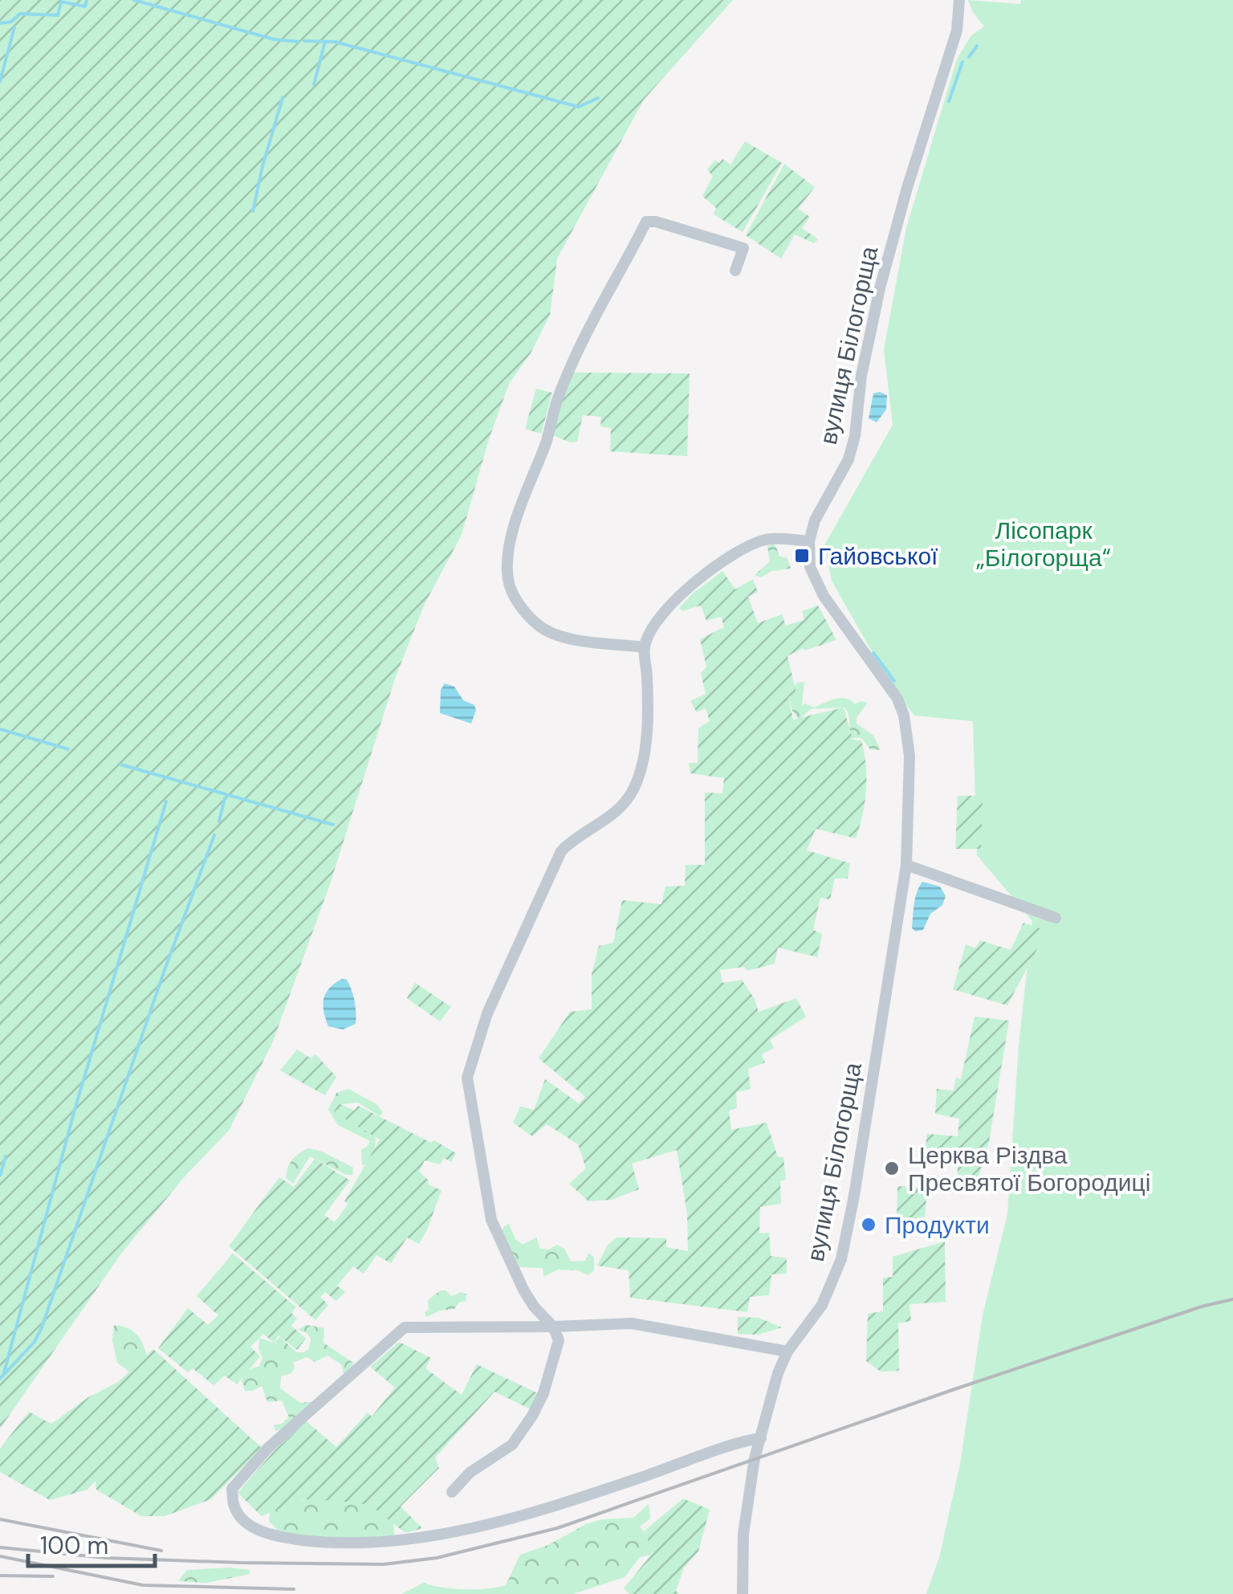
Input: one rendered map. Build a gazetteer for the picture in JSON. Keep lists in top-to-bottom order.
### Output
{
  "streets": {
    "street": ["вулиця Білогорща"]
  },
  "parks": ["Лісопарк „Білогорща“"],
  "places": {
    "transit": ["Гайовської"],
    "other": ["Церква Різдва Пресвятої Богородиці", "Продукти"]
  },
  "scale_bar": "100 m"
}
